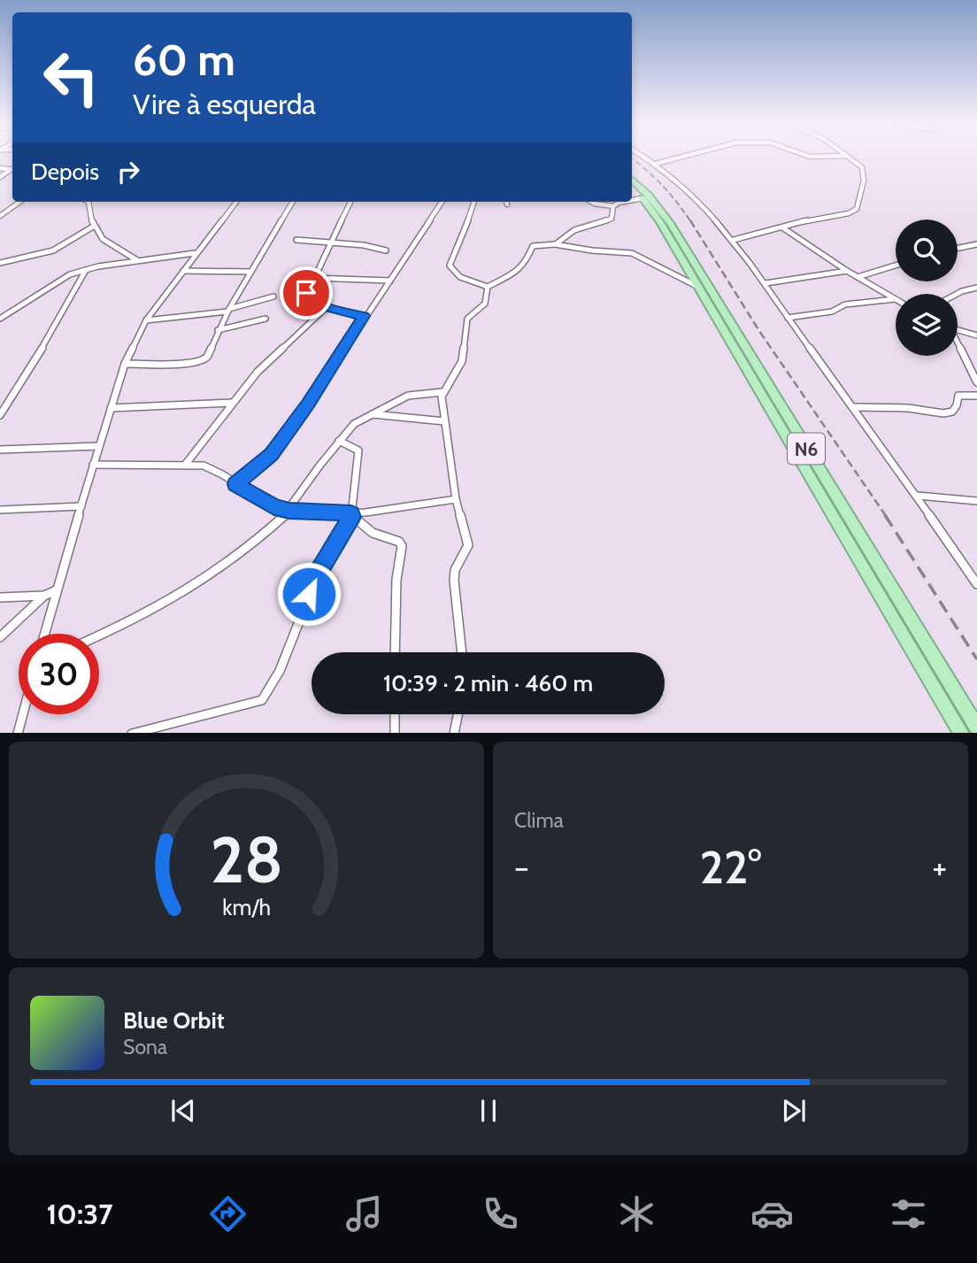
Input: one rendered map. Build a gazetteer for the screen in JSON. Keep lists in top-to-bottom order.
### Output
{
  "streets": {
    "highway": ["N6"]
  },
  "page": {
    "turn": ["60 m", "Vire à esquerda"],
    "then": "Depois",
    "limit": "30",
    "trip": "10:39 · 2 min · 460 m",
    "tile": "Clima",
    "heat": ["−", "22°", "+"],
    "song": ["Blue Orbit", "Sona"],
    "tabs": "10:37",
    "gauge": ["28", "km/h"]
  }
}
